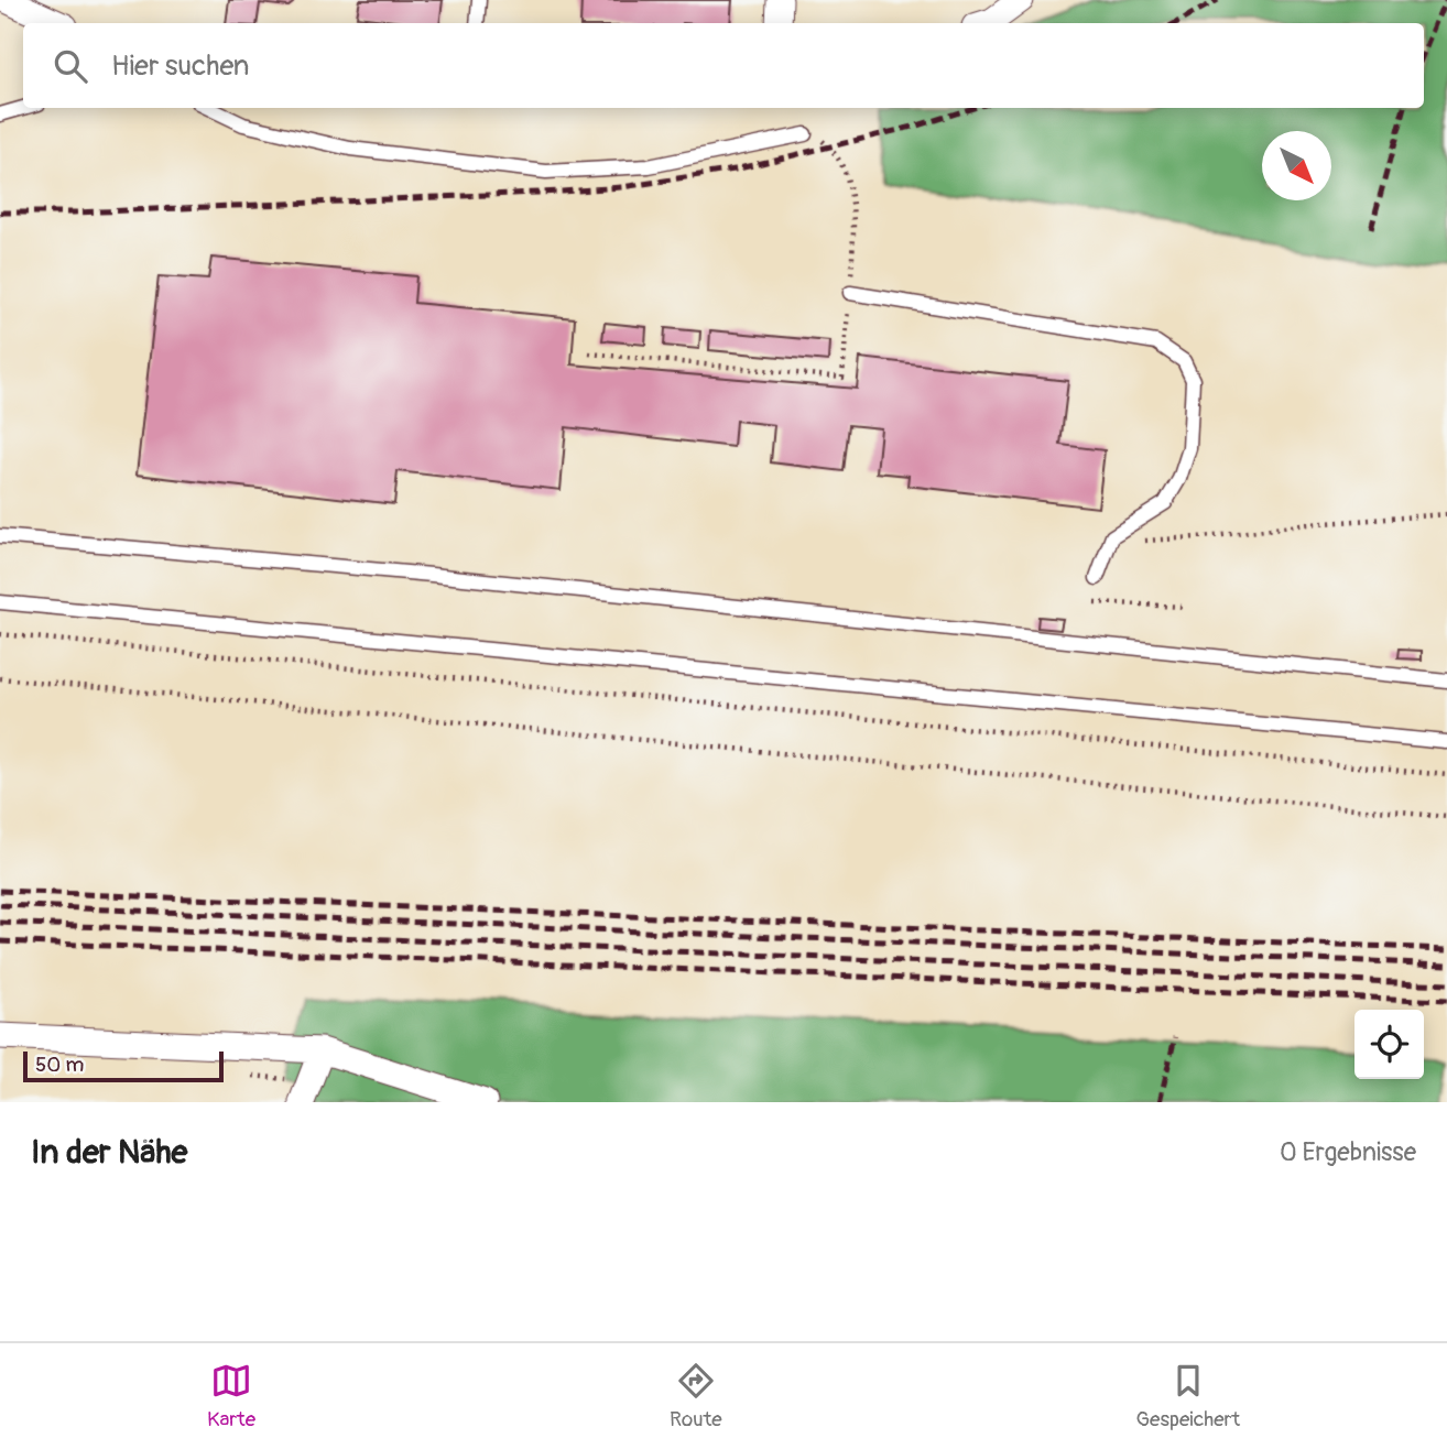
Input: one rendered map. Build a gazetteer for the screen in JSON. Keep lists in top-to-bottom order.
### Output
{
  "scale_bar": "50 m",
  "north": "bottom right",
  "page": {
    "search": "Hier suchen",
    "scale": "50 m",
    "heading": ["In der Nähe", "0 Ergebnisse"],
    "nav": ["Karte", "Route", "Gespeichert"]
  }
}
